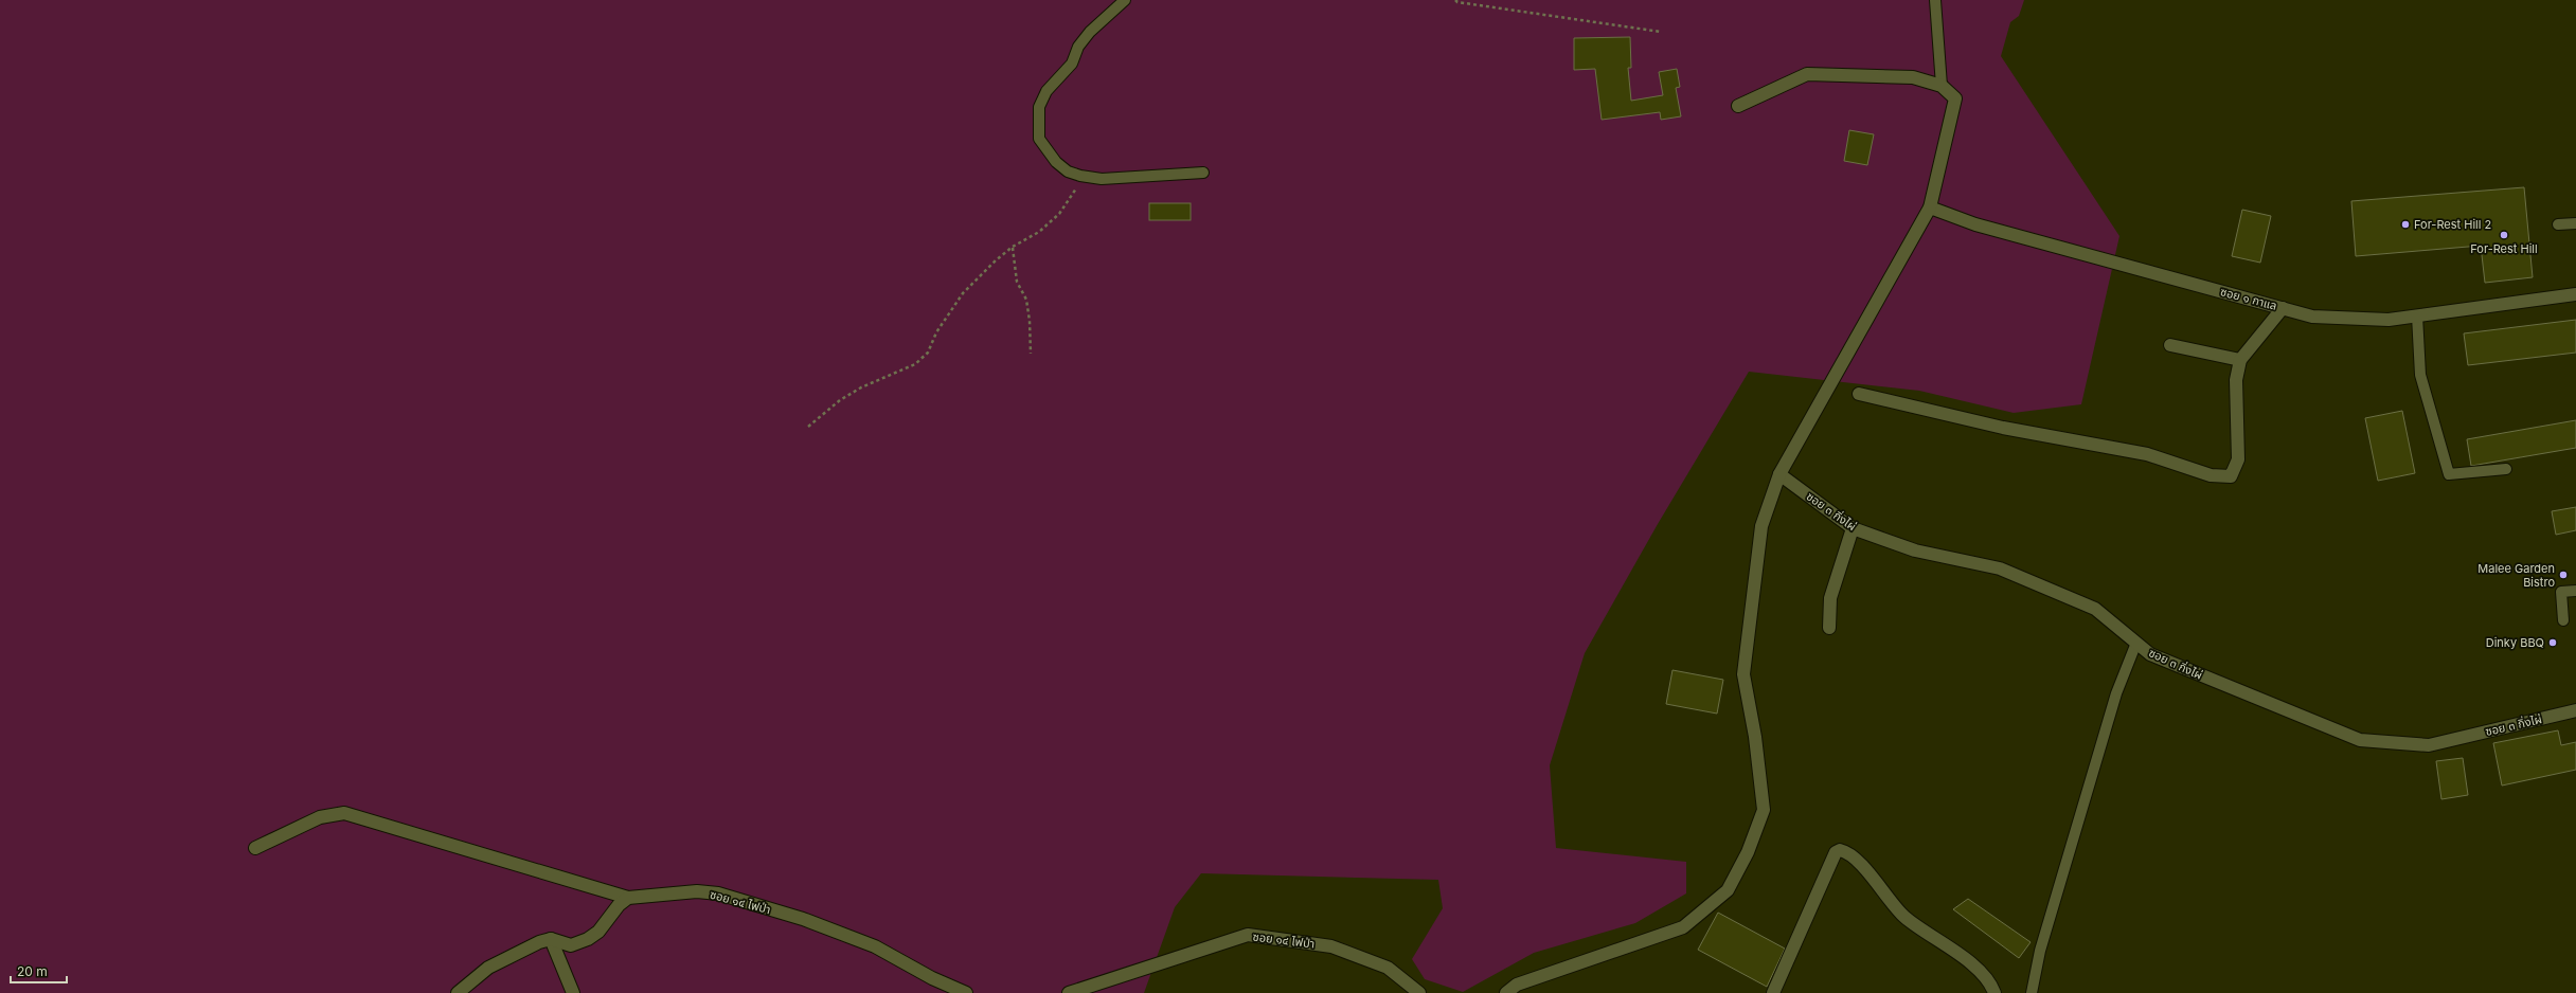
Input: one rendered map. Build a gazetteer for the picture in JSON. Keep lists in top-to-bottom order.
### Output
{
  "streets": {
    "street": ["ซอย ๑ กาแล", "ซอย ๓ กิ่งไผ่", "ซอย ๑๔ ไฟป่า"]
  },
  "places": [
    "For-Rest Hill 2",
    "For-Rest Hill",
    "Malee Garden Bistro",
    "Dinky BBQ"
  ],
  "scale_bar": "20 m"
}
